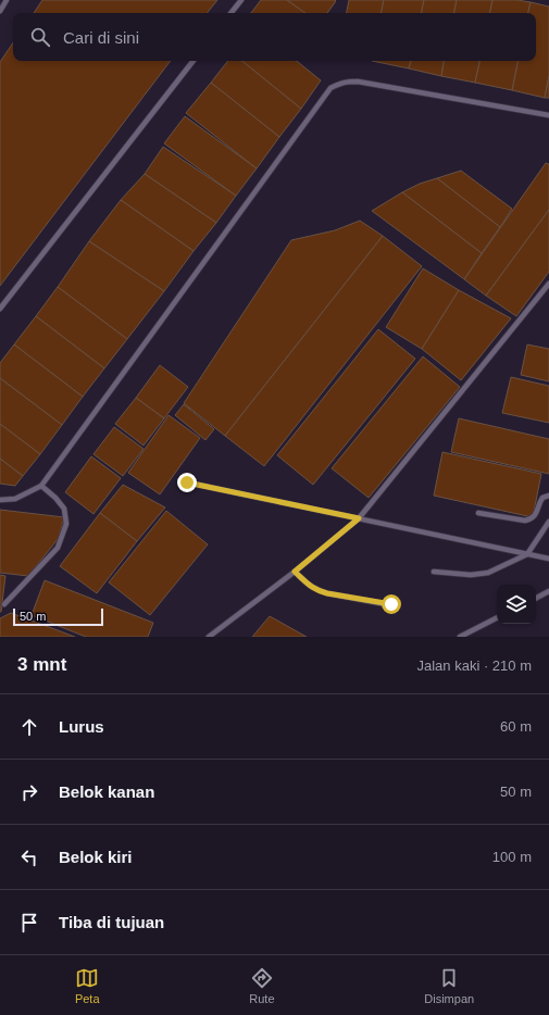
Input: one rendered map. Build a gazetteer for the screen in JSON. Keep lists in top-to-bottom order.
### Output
{
  "scale_bar": "50 m",
  "page": {
    "search": "Cari di sini",
    "scale": "50 m",
    "heading": ["3 mnt", "Jalan kaki · 210 m"],
    "list": [
      ["Lurus", "60 m"],
      ["Belok kanan", "50 m"],
      ["Belok kiri", "100 m"],
      "Tiba di tujuan"
    ],
    "nav": ["Peta", "Rute", "Disimpan"]
  }
}
